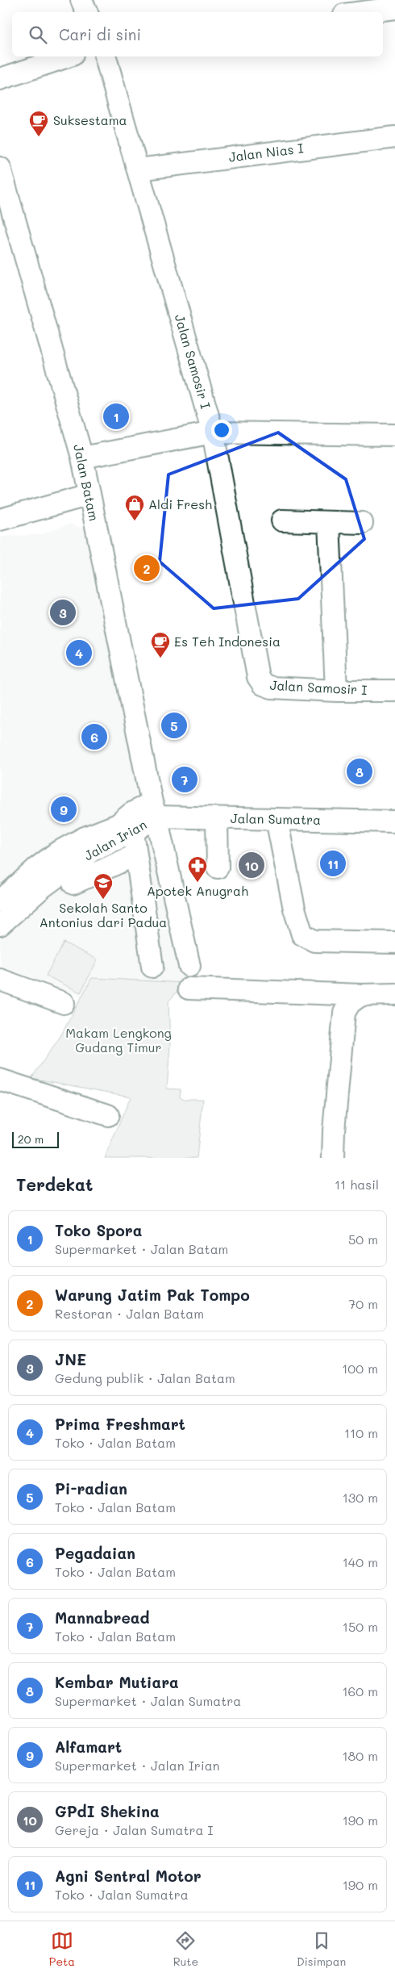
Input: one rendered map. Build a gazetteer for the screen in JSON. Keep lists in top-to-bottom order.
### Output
{
  "streets": {
    "street": [
      "Jalan Nias I",
      "Jalan Samosir I",
      "Jalan Batam",
      "Jalan Sumatra",
      "Jalan Irian"
    ]
  },
  "crossings": [
    ["Jalan Nias I", "Jalan Samosir I"],
    ["Jalan Batam", "Jalan Sumatra"],
    ["Jalan Batam", "Jalan Irian"],
    ["Jalan Sumatra", "Jalan Irian"]
  ],
  "parks": ["Makam Lengkong Gudang Timur"],
  "places": {
    "cafe": ["Suksestama", "Es Teh Indonesia"],
    "shop": ["Aldi Fresh"],
    "pharmacy": ["Apotek Anugrah"],
    "school or university": ["Sekolah Santo Antonius dari Padua"]
  },
  "scale_bar": "20 m",
  "page": {
    "search": "Cari di sini",
    "pins": [
      "1",
      "2",
      "3",
      "4",
      "5",
      "6",
      "8",
      "7",
      "9",
      "11",
      "10"
    ],
    "scale": "20 m",
    "heading": ["Terdekat", "11 hasil"],
    "list": [
      {
        "mark": "1",
        "name": "Toko Spora",
        "note": "Supermarket · Jalan Batam",
        "value": "50 m"
      },
      {
        "mark": "2",
        "name": "Warung Jatim Pak Tompo",
        "note": "Restoran · Jalan Batam",
        "value": "70 m"
      },
      {
        "mark": "3",
        "name": "JNE",
        "note": "Gedung publik · Jalan Batam",
        "value": "100 m"
      },
      {
        "mark": "4",
        "name": "Prima Freshmart",
        "note": "Toko · Jalan Batam",
        "value": "110 m"
      },
      {
        "mark": "5",
        "name": "Pi-radian",
        "note": "Toko · Jalan Batam",
        "value": "130 m"
      },
      {
        "mark": "6",
        "name": "Pegadaian",
        "note": "Toko · Jalan Batam",
        "value": "140 m"
      },
      {
        "mark": "7",
        "name": "Mannabread",
        "note": "Toko · Jalan Batam",
        "value": "150 m"
      },
      {
        "mark": "8",
        "name": "Kembar Mutiara",
        "note": "Supermarket · Jalan Sumatra",
        "value": "160 m"
      },
      {
        "mark": "9",
        "name": "Alfamart",
        "note": "Supermarket · Jalan Irian",
        "value": "180 m"
      },
      {
        "mark": "10",
        "name": "GPdI Shekina",
        "note": "Gereja · Jalan Sumatra I",
        "value": "190 m"
      },
      {
        "mark": "11",
        "name": "Agni Sentral Motor",
        "note": "Toko · Jalan Sumatra",
        "value": "190 m"
      }
    ],
    "nav": ["Peta", "Rute", "Disimpan"]
  }
}
